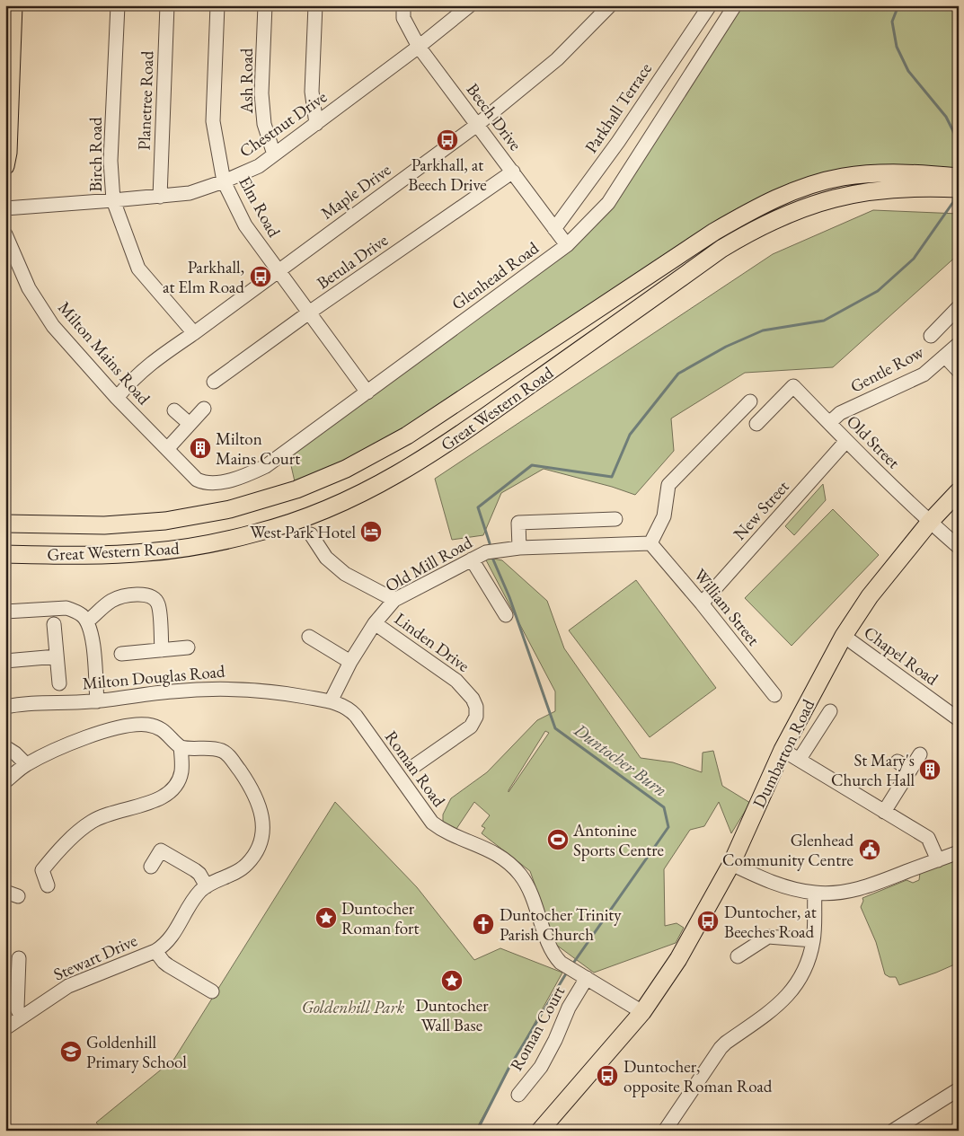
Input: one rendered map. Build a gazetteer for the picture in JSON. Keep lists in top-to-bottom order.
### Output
{
  "streets": {
    "main road": ["Great Western Road", "Dumbarton Road"],
    "street": [
      "Ash Road",
      "Planetree Road",
      "Parkhall Terrace",
      "Beech Drive",
      "Chestnut Drive",
      "Birch Road",
      "Maple Drive",
      "Elm Road",
      "Betula Drive",
      "Glenhead Road",
      "Milton Mains Road",
      "Gentle Row",
      "Old Street",
      "New Street",
      "Old Mill Road",
      "William Street",
      "Linden Drive",
      "Chapel Road",
      "Milton Douglas Road",
      "Roman Road",
      "Stewart Drive",
      "Roman Court"
    ]
  },
  "crossings": [
    ["Ash Road", "Chestnut Drive"],
    ["Planetree Road", "Chestnut Drive"],
    ["Parkhall Terrace", "Beech Drive"],
    ["Beech Drive", "Chestnut Drive"],
    ["Beech Drive", "Maple Drive"],
    ["Beech Drive", "Betula Drive"],
    ["Beech Drive", "Glenhead Road"],
    ["Chestnut Drive", "Birch Road"],
    ["Chestnut Drive", "Elm Road"],
    ["Birch Road", "Maple Drive"],
    ["Maple Drive", "Elm Road"],
    ["Maple Drive", "Milton Mains Road"],
    ["Elm Road", "Betula Drive"],
    ["Elm Road", "Glenhead Road"],
    ["Glenhead Road", "Milton Mains Road"],
    ["Gentle Row", "Old Street"],
    ["Old Street", "New Street"],
    ["Old Street", "Dumbarton Road"],
    ["New Street", "William Street"],
    ["Old Mill Road", "William Street"],
    ["Old Mill Road", "Linden Drive"],
    ["Old Mill Road", "Milton Douglas Road"],
    ["Old Mill Road", "Roman Road"],
    ["Chapel Road", "Dumbarton Road"],
    ["Milton Douglas Road", "Roman Road"],
    ["Dumbarton Road", "Roman Road"],
    ["Roman Road", "Roman Court"]
  ],
  "water": ["Duntocher Burn"],
  "parks": ["Goldenhill Park"],
  "places": {
    "bus stop": [
      "Parkhall, at Beech Drive",
      "Parkhall, at Elm Road",
      "Duntocher, at Beeches Road",
      "Duntocher, opposite Roman Road"
    ],
    "building": ["Milton Mains Court", "St Mary's Church Hall"],
    "hotel": ["West Park Hotel"],
    "sports": ["Antonine Sports Centre"],
    "public building": ["Glenhead Community Centre"],
    "place": ["Duntocher Roman fort", "Duntocher Wall Base"],
    "church": ["Duntocher Trinity Parish Church"],
    "school or university": ["Goldenhill Primary School"]
  }
}
